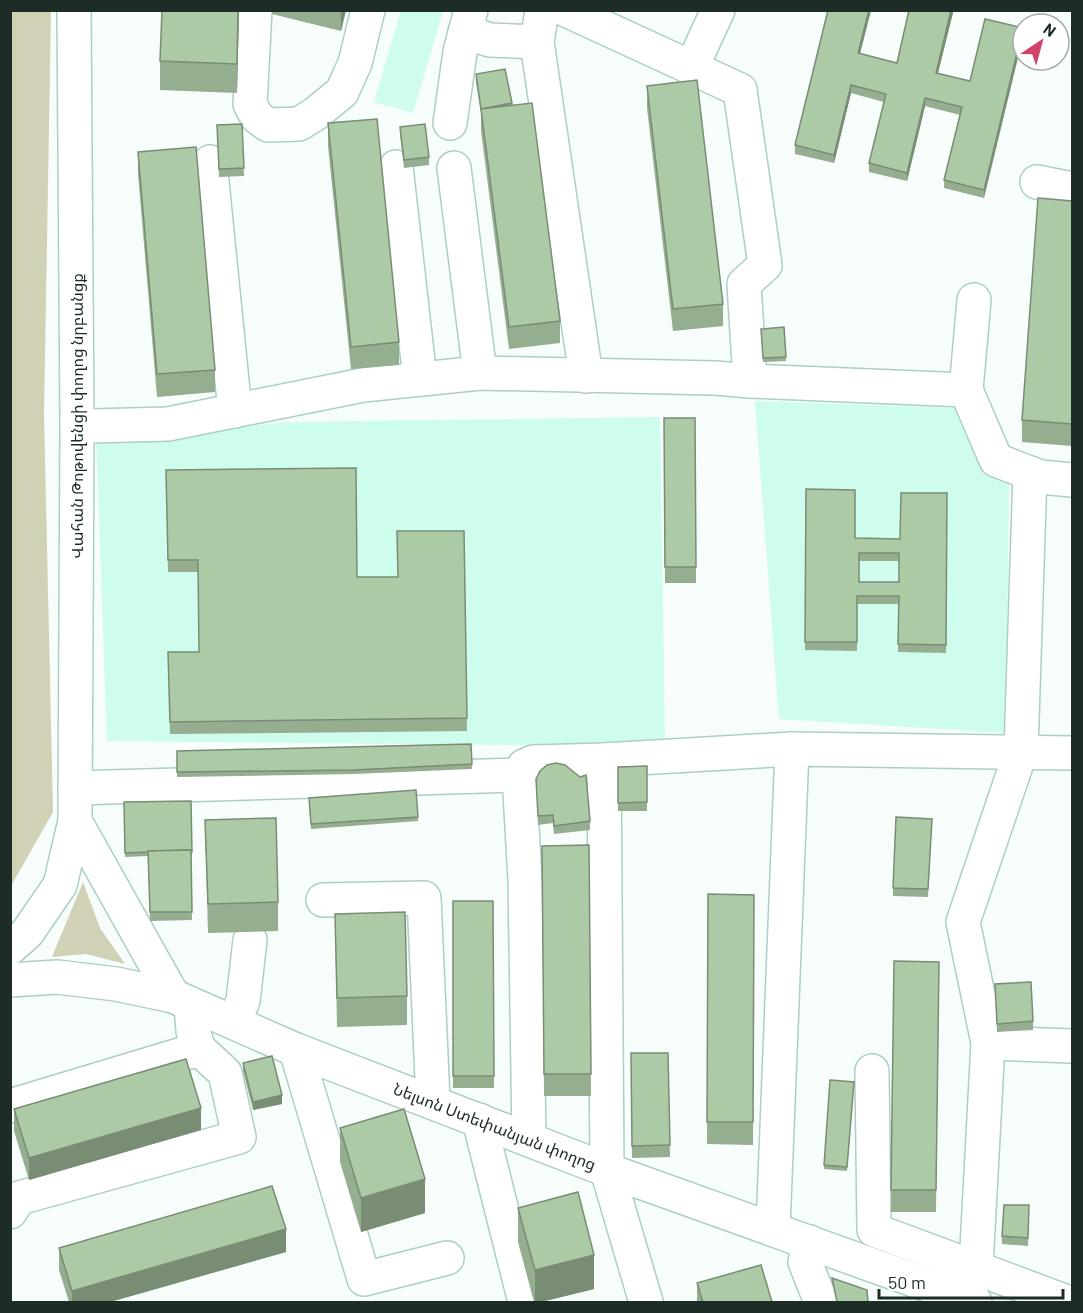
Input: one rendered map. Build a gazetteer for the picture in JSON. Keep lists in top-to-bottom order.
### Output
{
  "streets": {
    "street": ["Վահան Թոթովենցի փողոց նրբանցք", "Նելսոն Ստեփանյան փողոց"]
  },
  "crossings": [
    ["Վահան Թոթովենցի փողոց նրբանցք", "Նելսոն Ստեփանյան փողոց"]
  ],
  "scale_bar": "50 m",
  "north": "top right"
}
